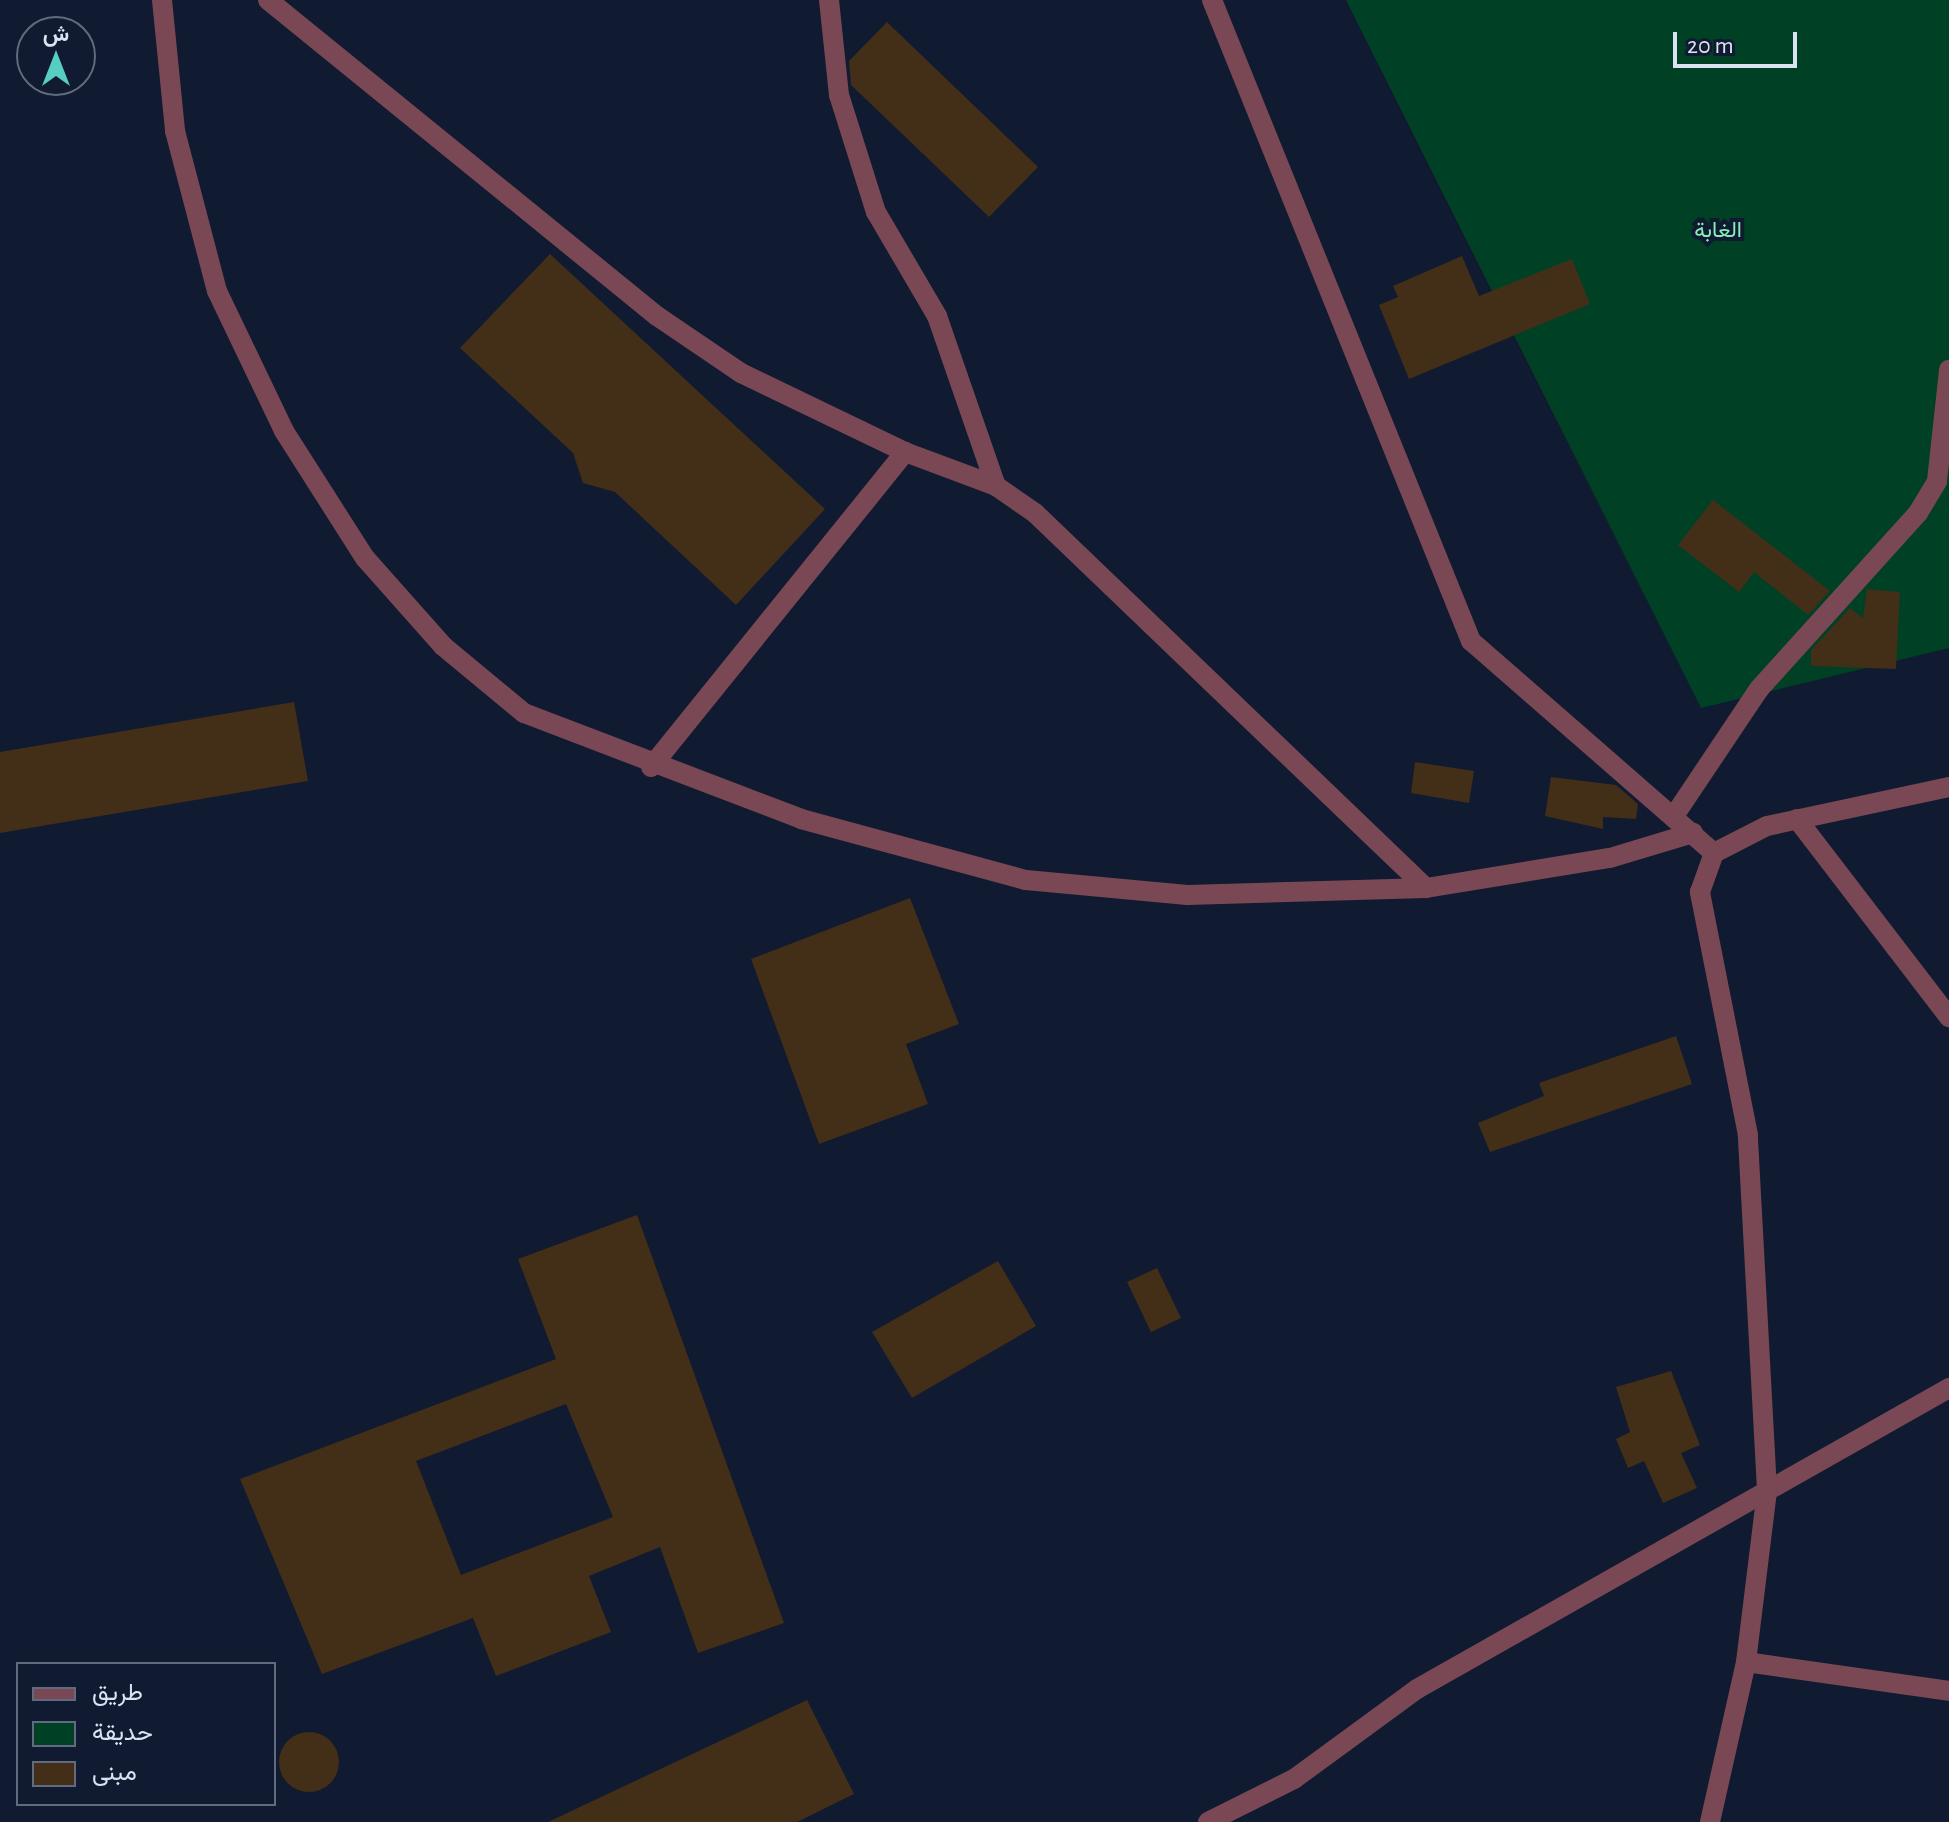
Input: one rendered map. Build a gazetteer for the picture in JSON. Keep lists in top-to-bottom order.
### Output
{
  "parks": ["الغابة"],
  "legend": ["طريق", "حديقة", "مبنى"],
  "scale_bar": "20 m",
  "north": "top"
}
